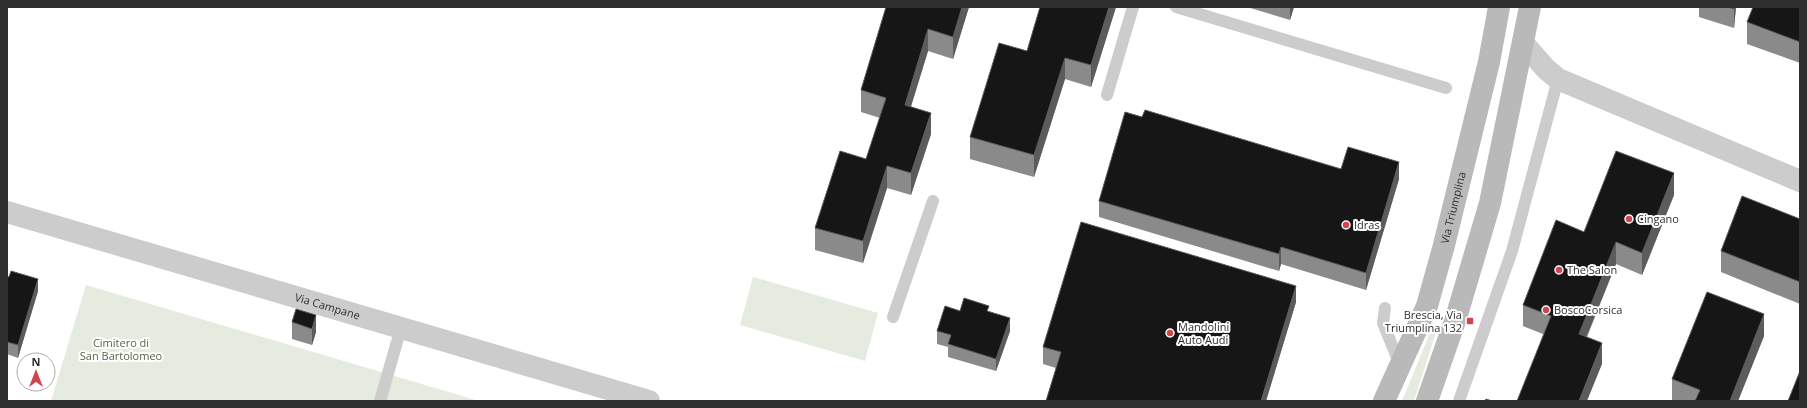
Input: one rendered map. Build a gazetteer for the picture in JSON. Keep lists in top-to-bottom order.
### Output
{
  "streets": {
    "main road": ["Via Triumplina"],
    "street": ["Via Campane"]
  },
  "parks": ["Cimitero di San Bartolomeo"],
  "places": {
    "other": [
      "Cingano",
      "Idras",
      "The Salon",
      "BoscoCorsica",
      "Mandolini Auto Audi"
    ],
    "transit": ["Brescia, Via Triumplina 132"]
  },
  "north": "top"
}
